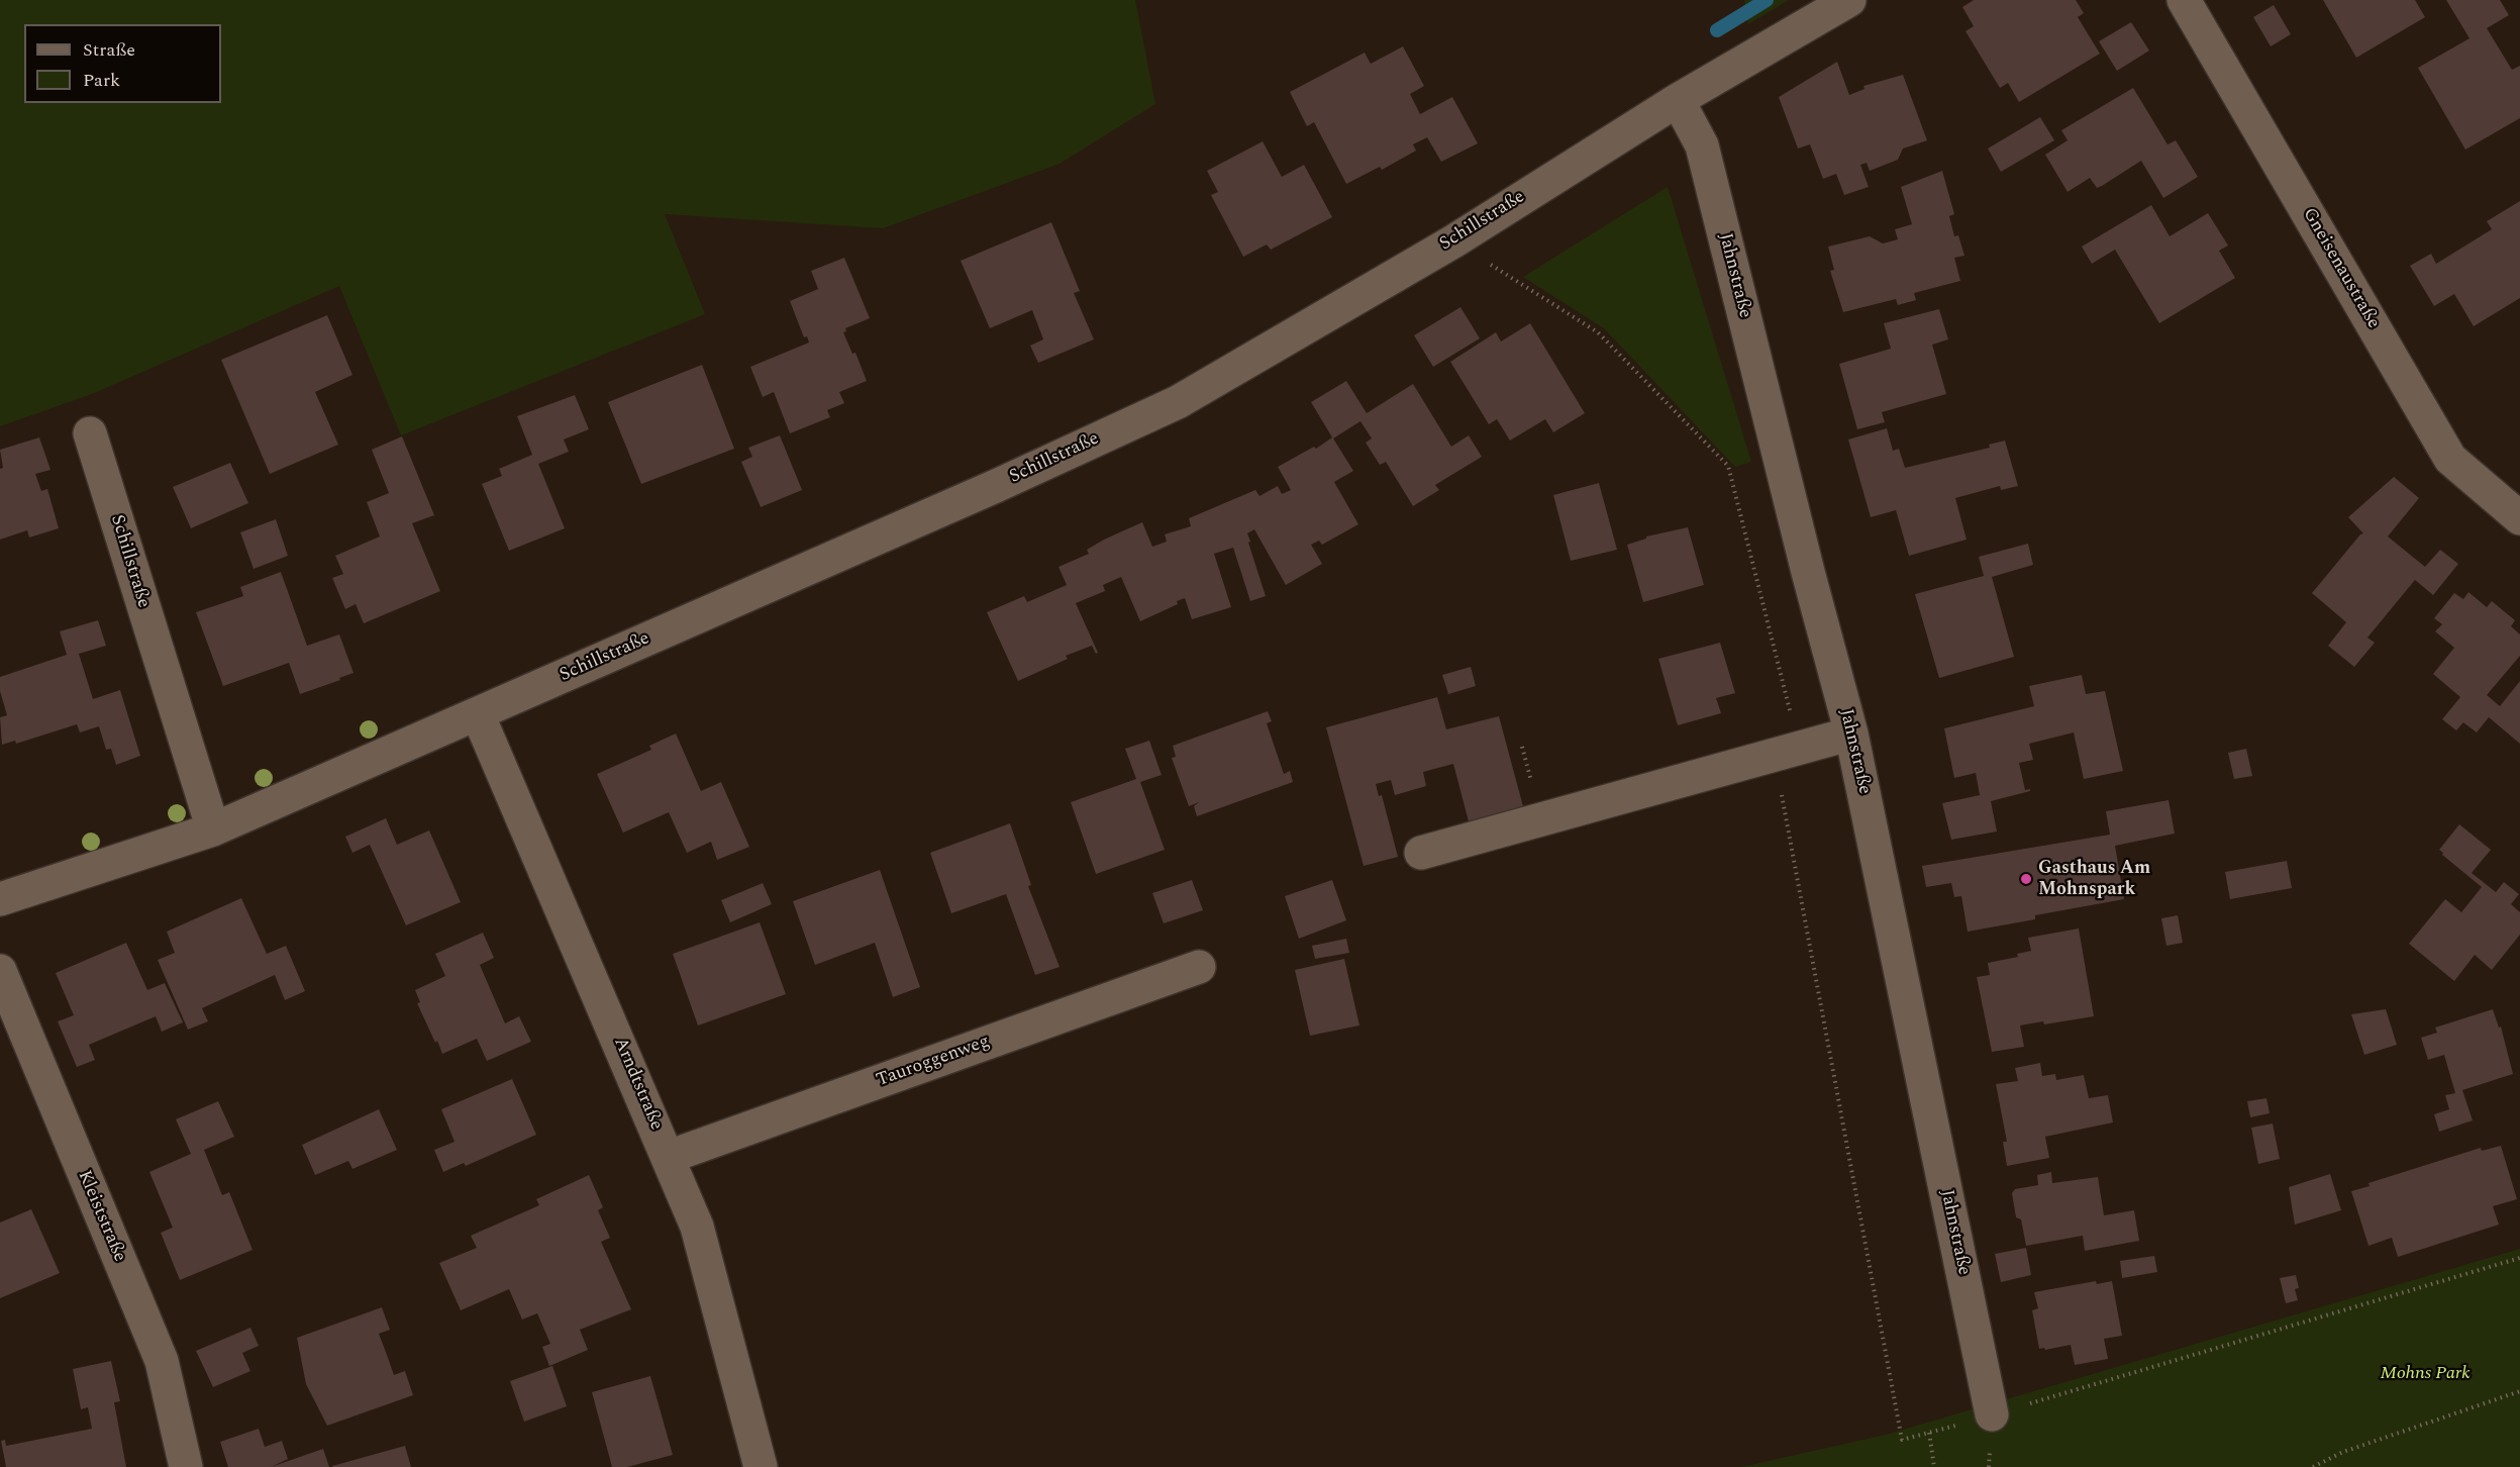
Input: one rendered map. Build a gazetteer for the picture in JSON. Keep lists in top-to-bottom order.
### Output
{
  "streets": {
    "street": [
      "Schillstraße",
      "Gneisenaustraße",
      "Jahnstraße",
      "Tauroggenweg",
      "Arndtstraße",
      "Kleiststraße"
    ]
  },
  "crossings": [
    ["Schillstraße", "Jahnstraße"],
    ["Schillstraße", "Arndtstraße"],
    ["Tauroggenweg", "Arndtstraße"]
  ],
  "parks": ["Mohns Park"],
  "places": ["Gasthaus Am Mohnspark"],
  "legend": ["Straße", "Park"]
}
